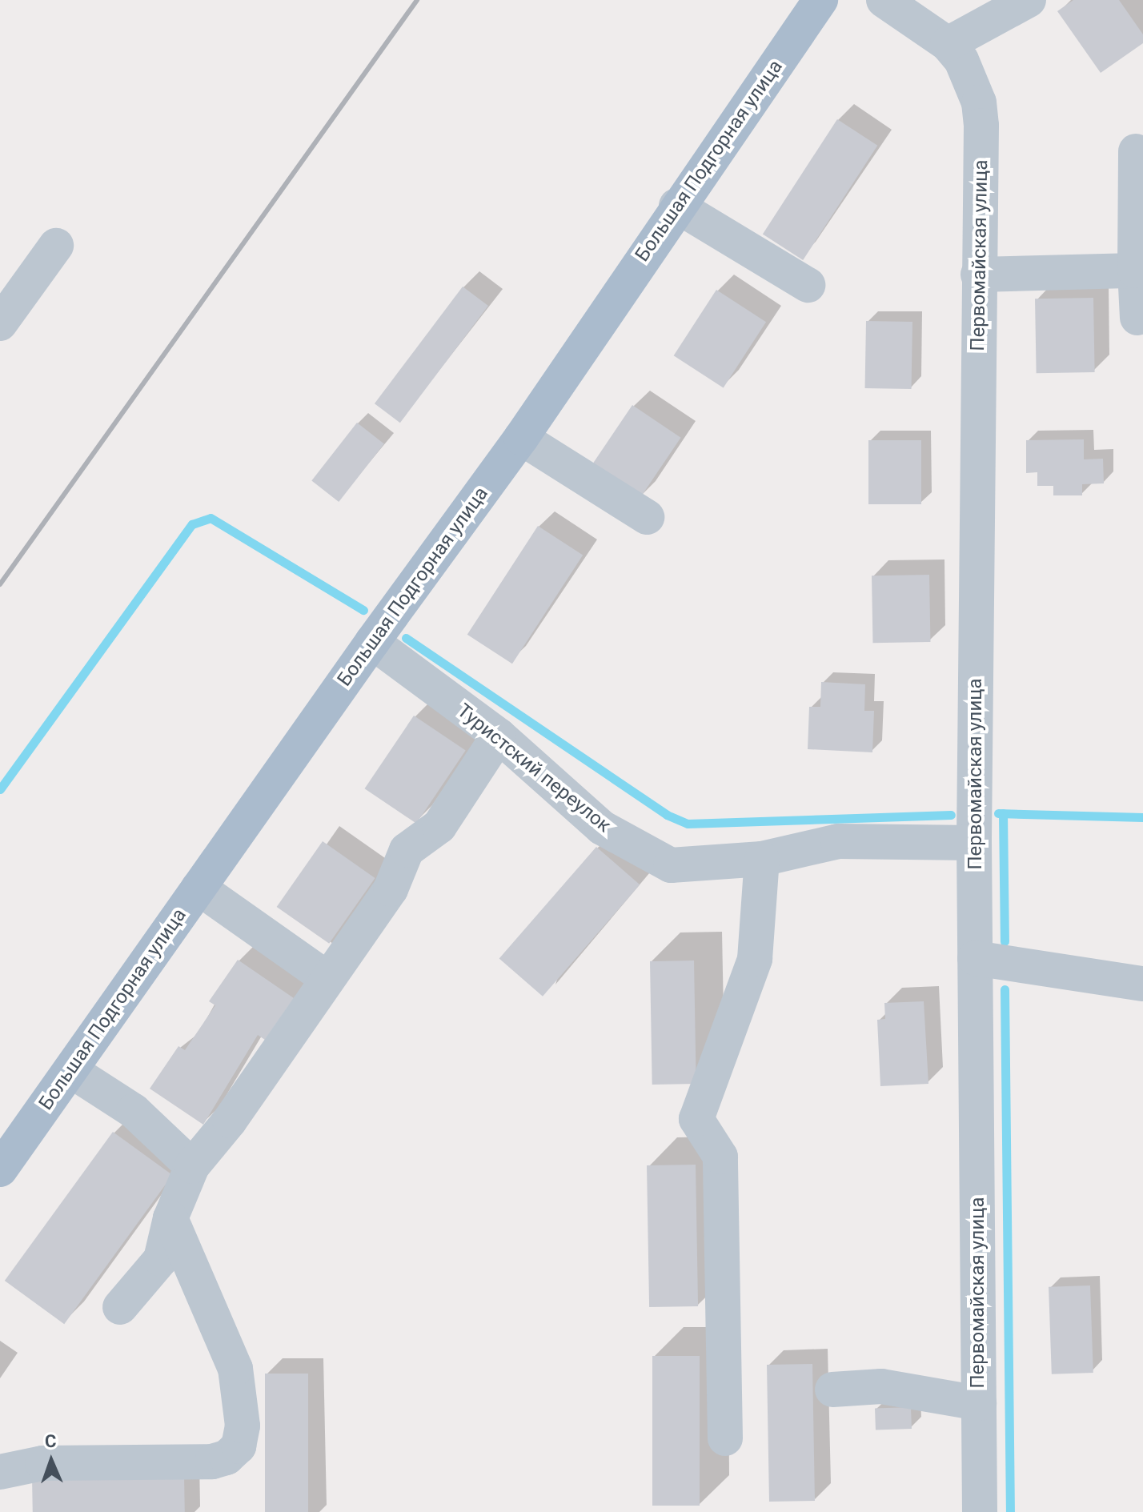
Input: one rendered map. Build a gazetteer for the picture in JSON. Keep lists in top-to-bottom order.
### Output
{
  "streets": {
    "main road": ["Большая Подгорная улица"],
    "street": ["Первомайская улица", "Туристский переулок"]
  },
  "crossings": [
    ["Большая Подгорная улица", "Туристский переулок"],
    ["Первомайская улица", "Туристский переулок"]
  ],
  "north": "top"
}
